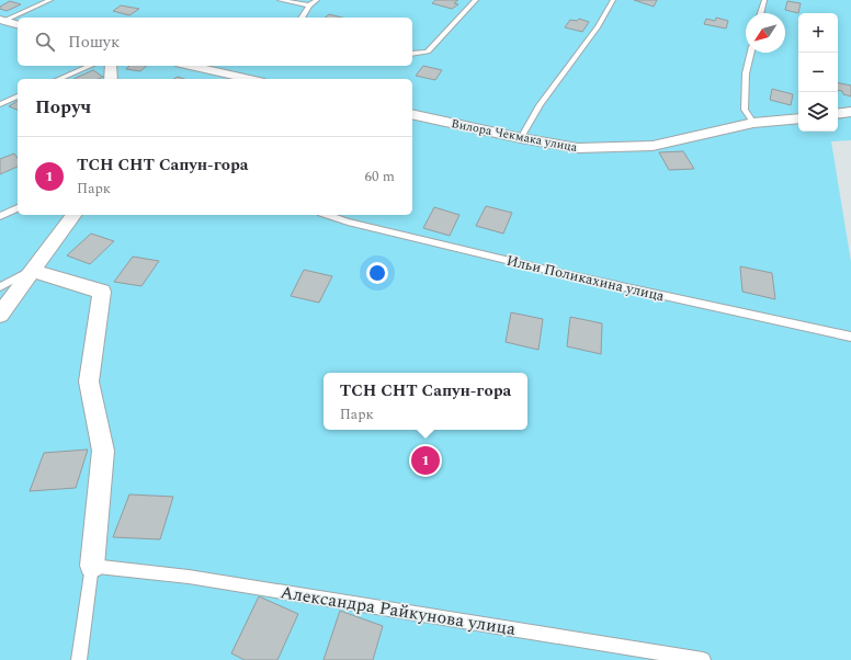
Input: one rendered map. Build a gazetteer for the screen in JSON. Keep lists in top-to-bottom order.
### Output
{
  "streets": {
    "street": ["Вилора Чекмака улица"],
    "lane": ["Ильи Поликахина улица", "Александра Райкунова улица"]
  },
  "north": "bottom left",
  "page": {
    "map_buttons": ["+", "−"],
    "search": "Пошук",
    "heading": "Поруч",
    "list": [
      {
        "mark": "1",
        "name": "ТСН СНТ Сапун-гора",
        "note": "Парк",
        "value": "60 m"
      }
    ],
    "popup": ["ТСН СНТ Сапун-гора", "Парк"],
    "pins": "1"
  }
}
